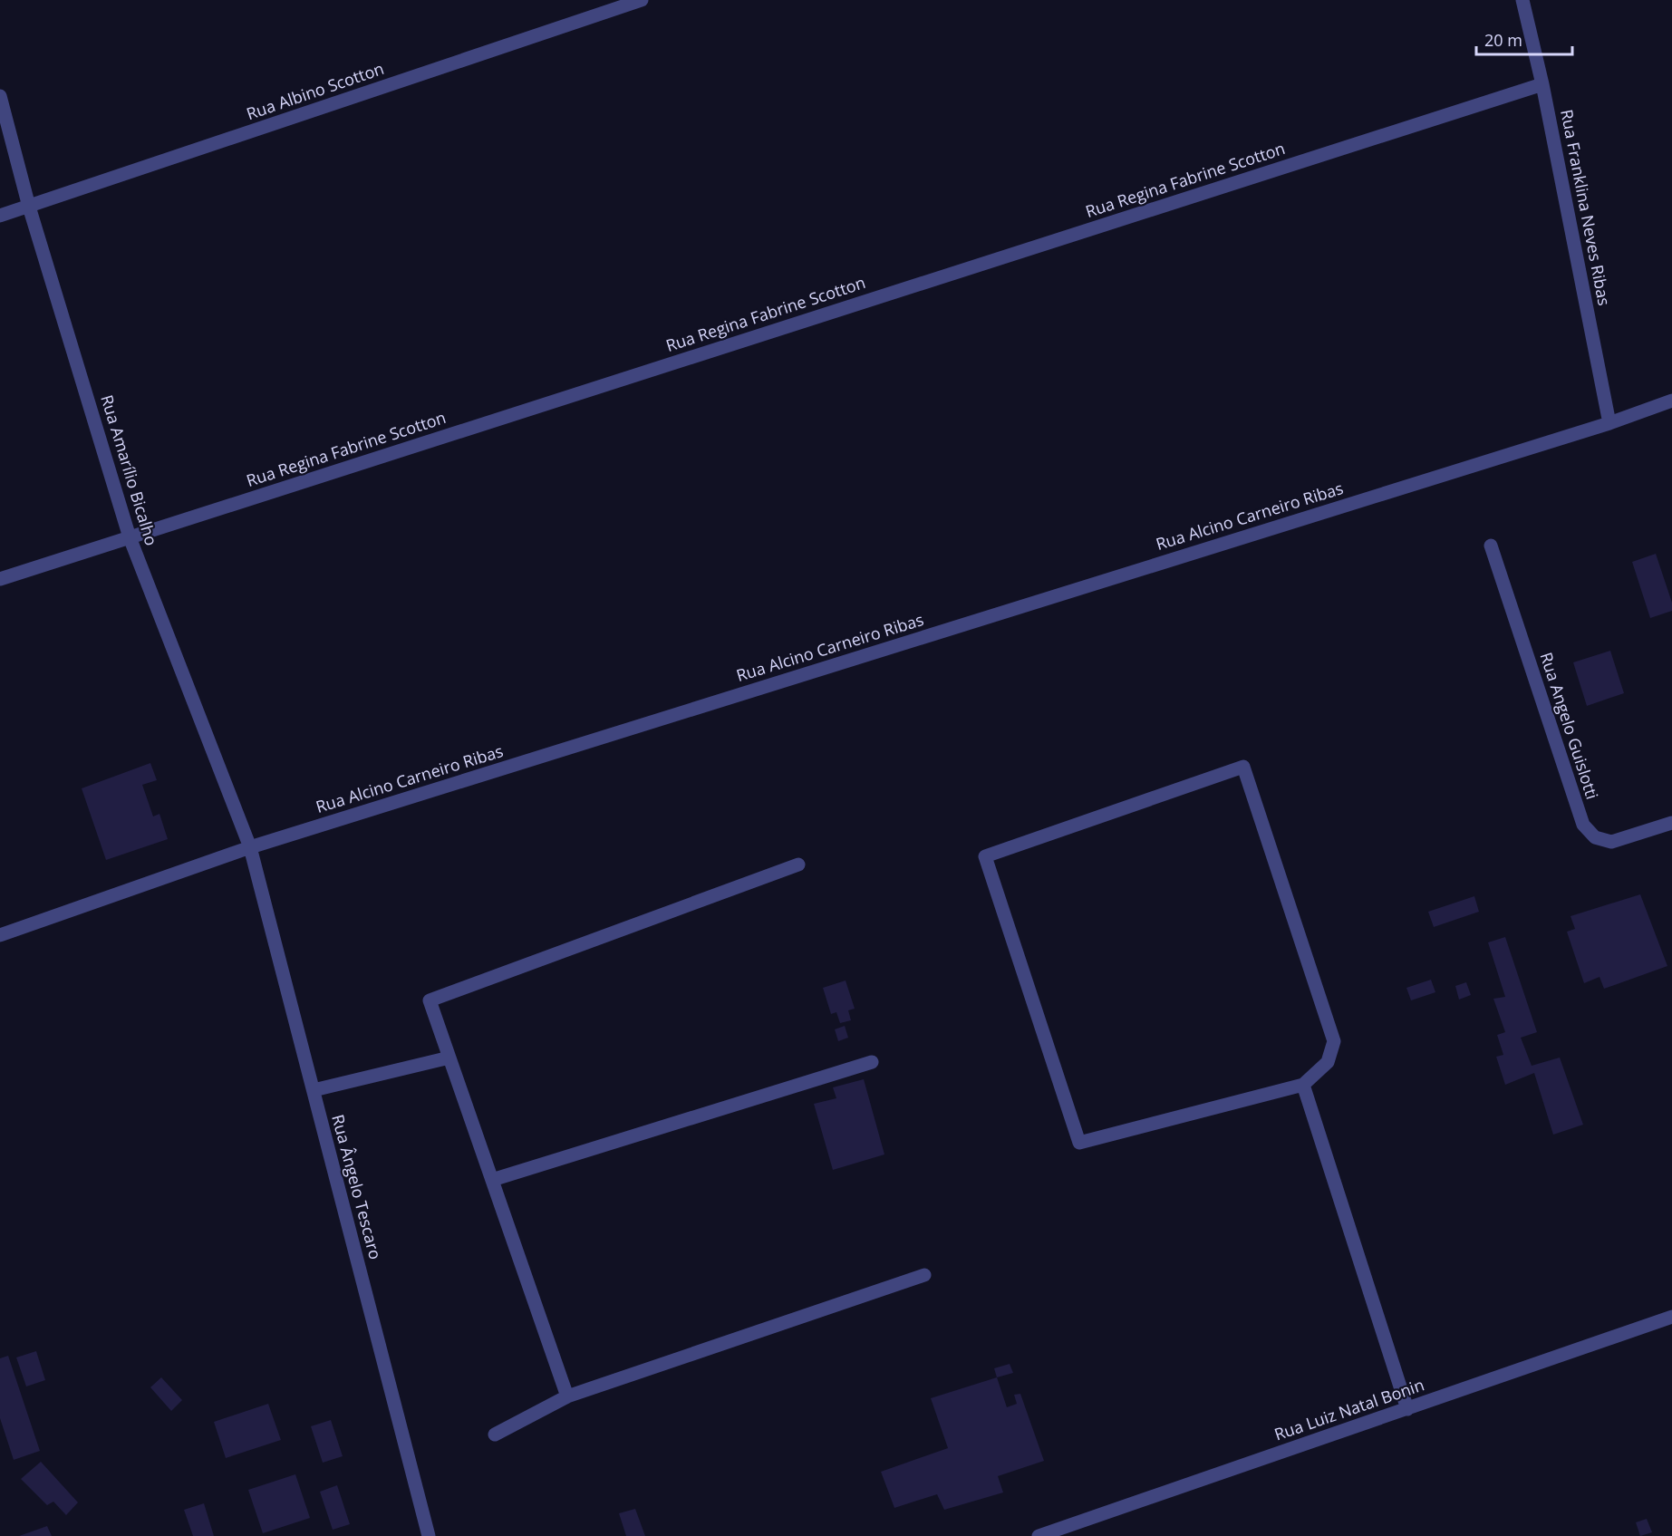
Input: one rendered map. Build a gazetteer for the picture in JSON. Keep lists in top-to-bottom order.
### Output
{
  "streets": {
    "street": [
      "Rua Albino Scotton",
      "Rua Regina Fabrine Scotton",
      "Rua Franklina Neves Ribas",
      "Rua Amarílio Bicalho",
      "Rua Alcino Carneiro Ribas",
      "Rua Angelo Guislotti",
      "Rua Ângelo Tescaro",
      "Rua Luiz Natal Bonin"
    ]
  },
  "crossings": [
    ["Rua Albino Scotton", "Rua Amarílio Bicalho"],
    ["Rua Regina Fabrine Scotton", "Rua Franklina Neves Ribas"],
    ["Rua Regina Fabrine Scotton", "Rua Amarílio Bicalho"],
    ["Rua Franklina Neves Ribas", "Rua Alcino Carneiro Ribas"],
    ["Rua Amarílio Bicalho", "Rua Alcino Carneiro Ribas"],
    ["Rua Amarílio Bicalho", "Rua Ângelo Tescaro"],
    ["Rua Alcino Carneiro Ribas", "Rua Ângelo Tescaro"]
  ],
  "scale_bar": "20 m"
}
